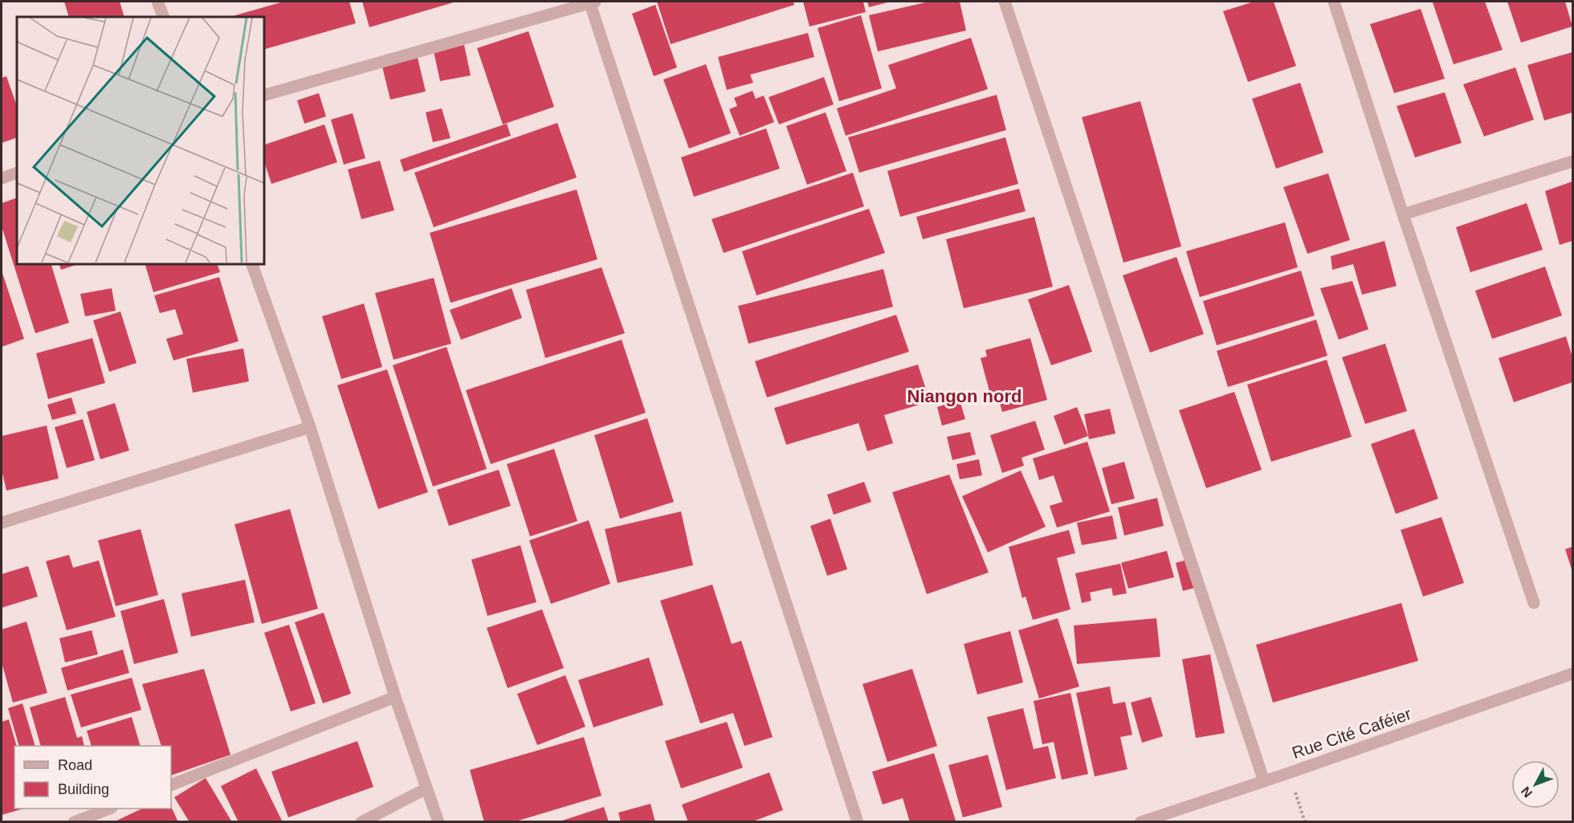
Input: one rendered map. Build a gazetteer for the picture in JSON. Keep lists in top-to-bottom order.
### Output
{
  "streets": {
    "street": ["Rue Cité Caféier"]
  },
  "districts": ["Niangon nord"],
  "legend": ["Road", "Building"],
  "north": "bottom left"
}
